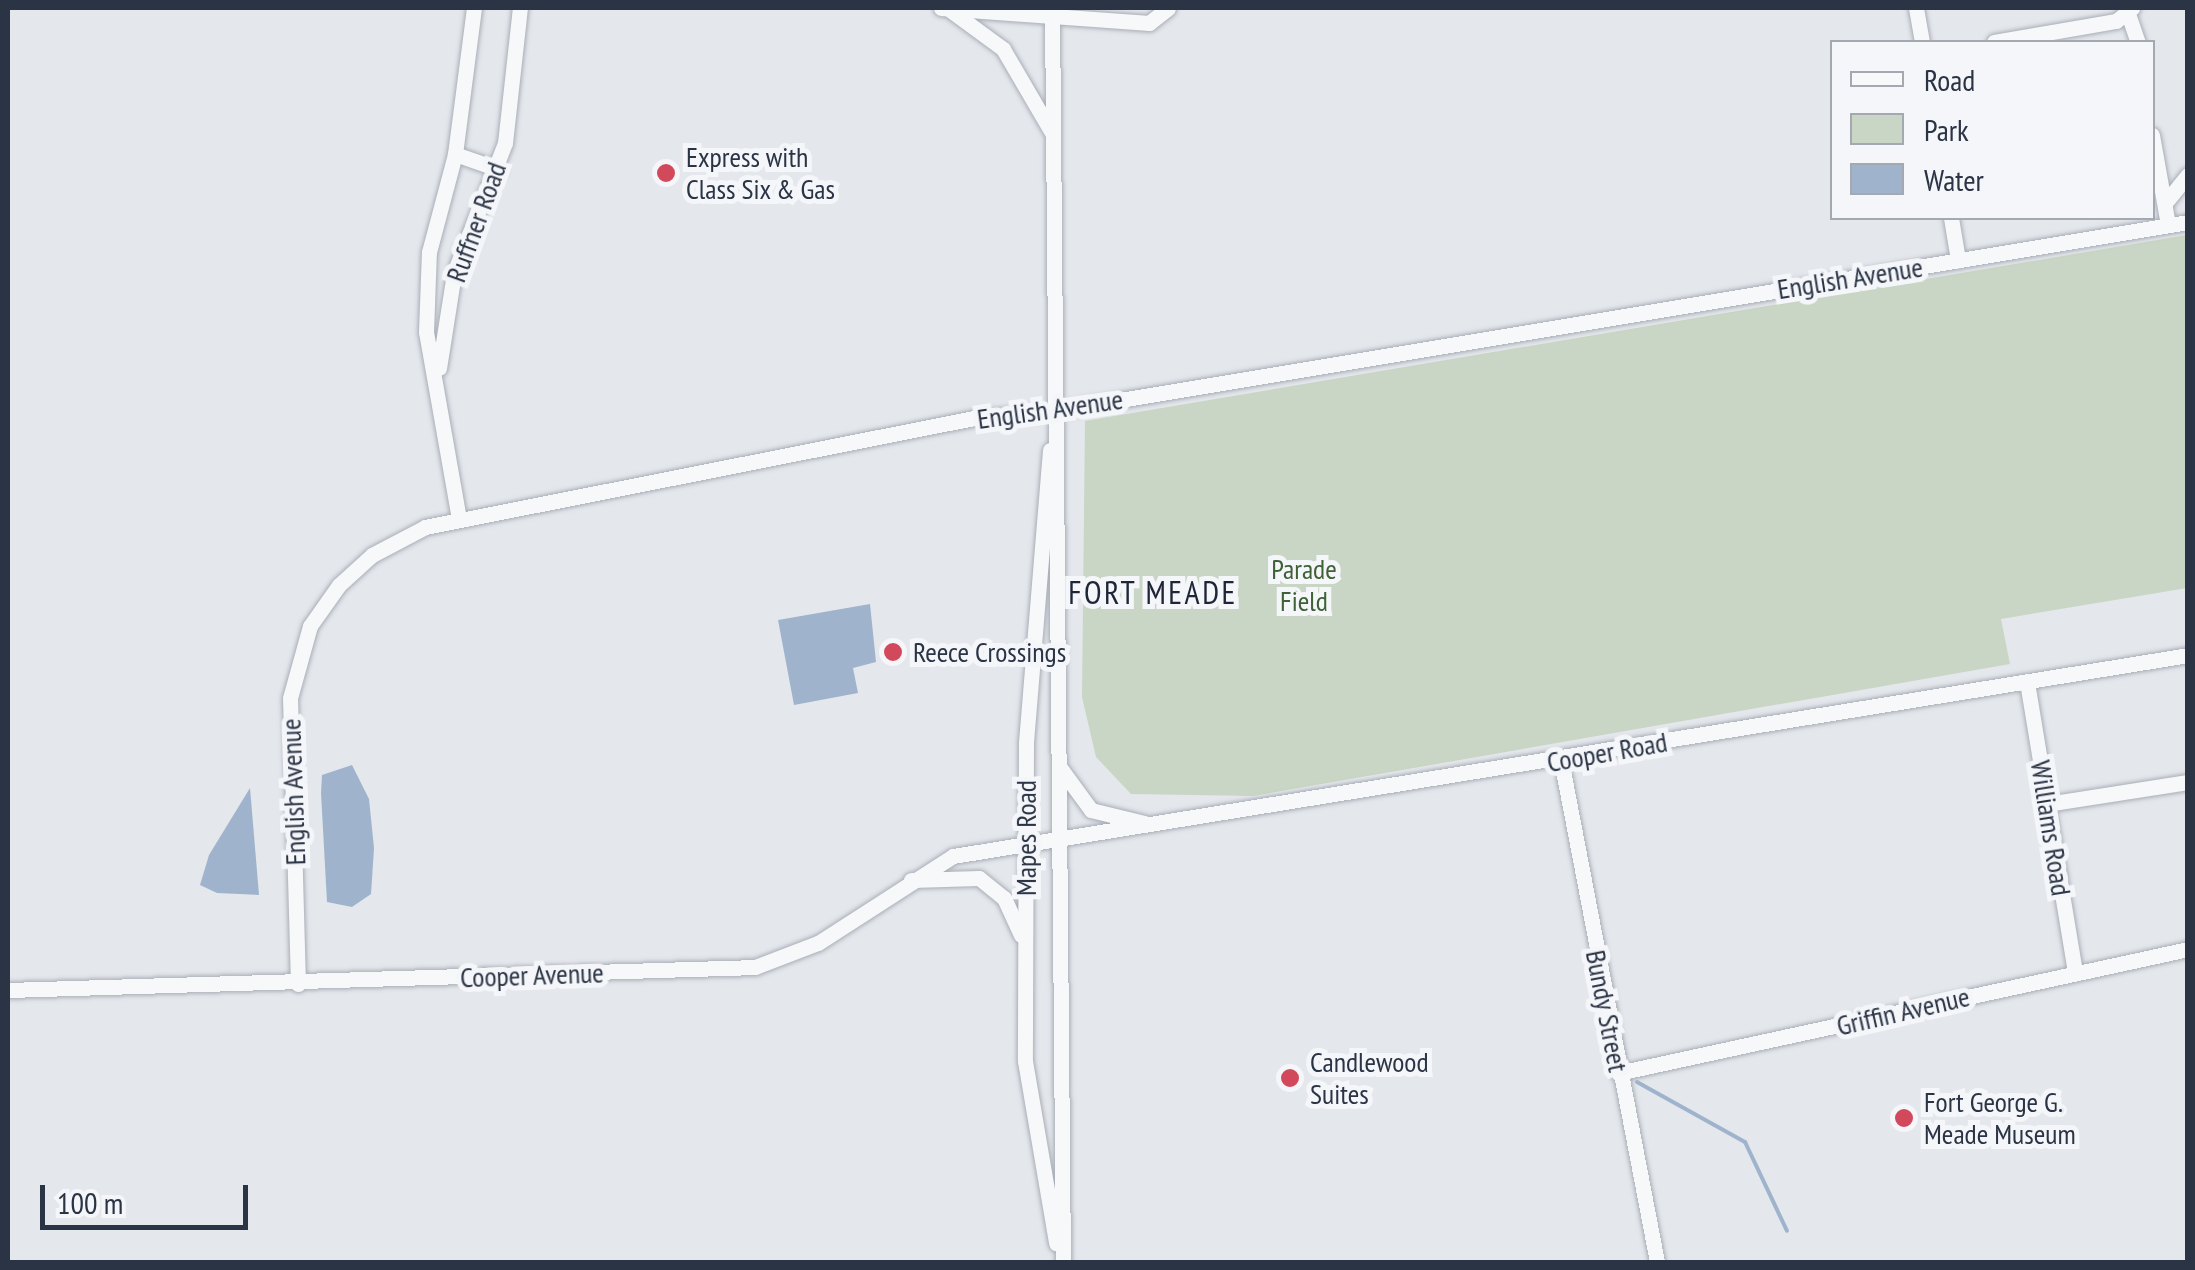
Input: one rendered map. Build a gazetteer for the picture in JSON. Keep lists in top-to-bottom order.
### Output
{
  "streets": {
    "street": [
      "Ruffner Road",
      "English Avenue",
      "Cooper Road",
      "Williams Road",
      "Mapes Road",
      "Cooper Avenue",
      "Bundy Street",
      "Griffin Avenue"
    ]
  },
  "crossings": [
    ["Ruffner Road", "English Avenue"],
    ["English Avenue", "Mapes Road"],
    ["English Avenue", "Cooper Avenue"],
    ["Cooper Road", "Williams Road"],
    ["Cooper Road", "Mapes Road"],
    ["Cooper Road", "Cooper Avenue"],
    ["Cooper Road", "Bundy Street"],
    ["Williams Road", "Griffin Avenue"],
    ["Mapes Road", "Cooper Avenue"],
    ["Bundy Street", "Griffin Avenue"]
  ],
  "districts": ["FORT MEADE"],
  "parks": ["Parade Field"],
  "places": [
    "Express with Class Six & Gas",
    "Reece Crossings",
    "Candlewood Suites",
    "Fort George G. Meade Museum"
  ],
  "legend": ["Road", "Park", "Water"],
  "scale_bar": "100 m"
}
